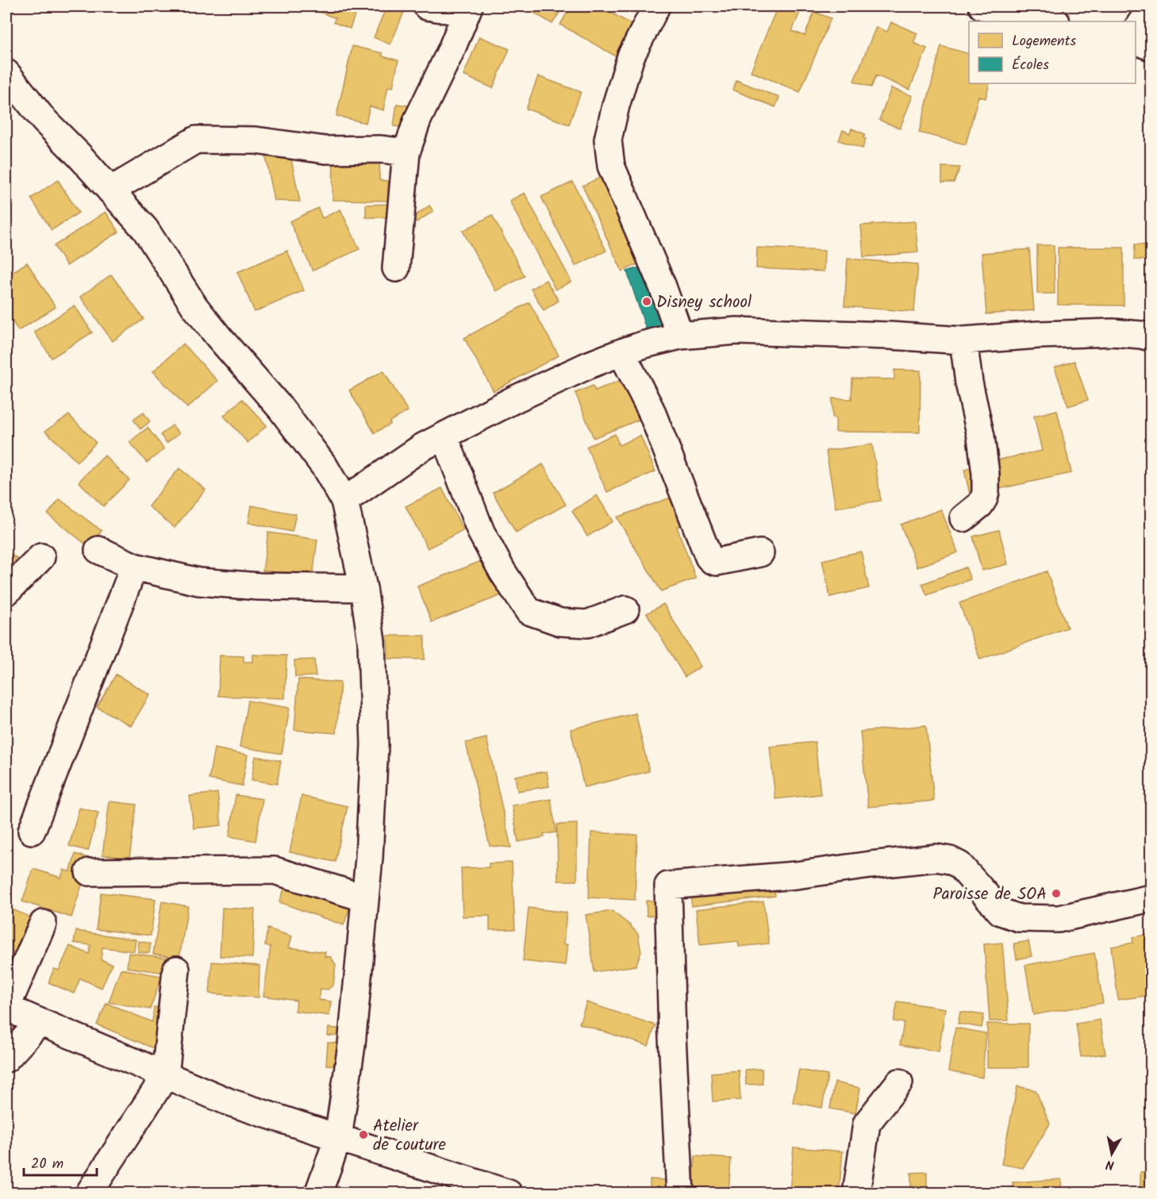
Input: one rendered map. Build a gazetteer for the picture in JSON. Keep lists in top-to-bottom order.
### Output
{
  "places": ["Disney school", "Paroisse de SOA", "Atelier de couture"],
  "legend": ["Logements", "Écoles"],
  "scale_bar": "20 m",
  "north": "bottom"
}
